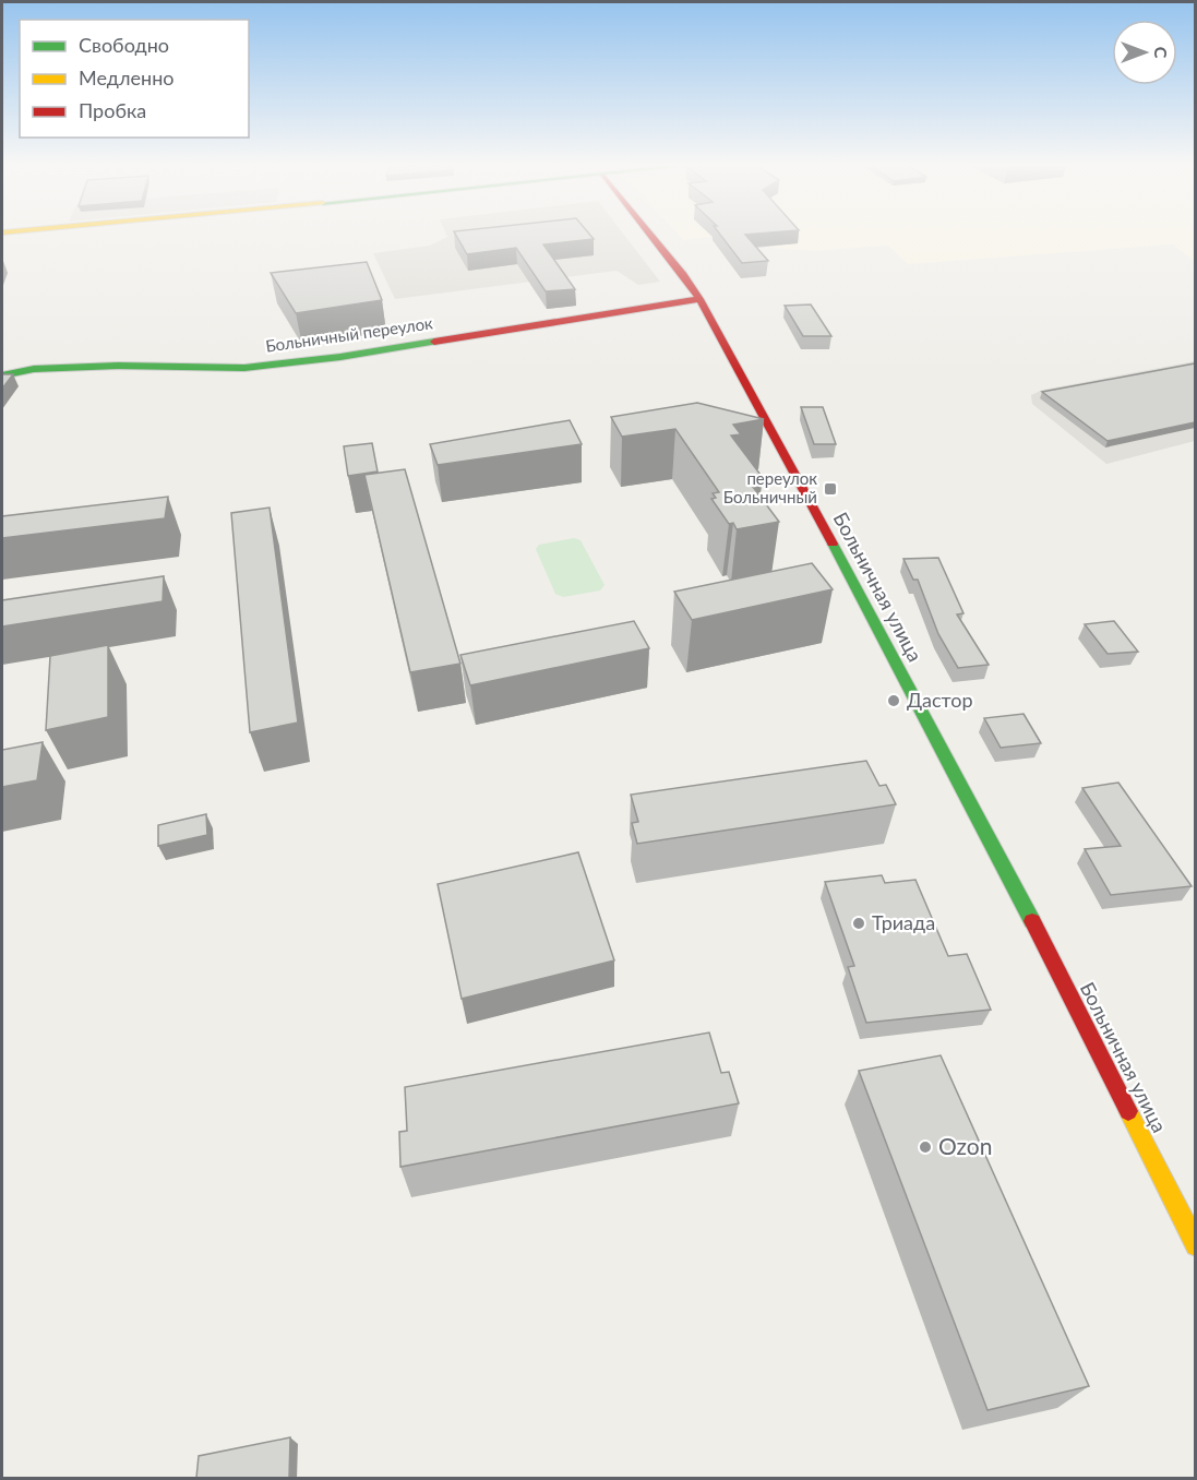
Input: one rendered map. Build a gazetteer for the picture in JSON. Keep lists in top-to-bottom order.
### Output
{
  "streets": {
    "street": ["Больничный переулок", "Больничная улица"]
  },
  "crossings": [
    ["Больничный переулок", "Больничная улица"]
  ],
  "places": {
    "transit": ["переулок Больничный"],
    "other": ["Дастор", "Триада", "Ozon"]
  },
  "legend": ["Свободно", "Медленно", "Пробка"],
  "north": "right"
}
